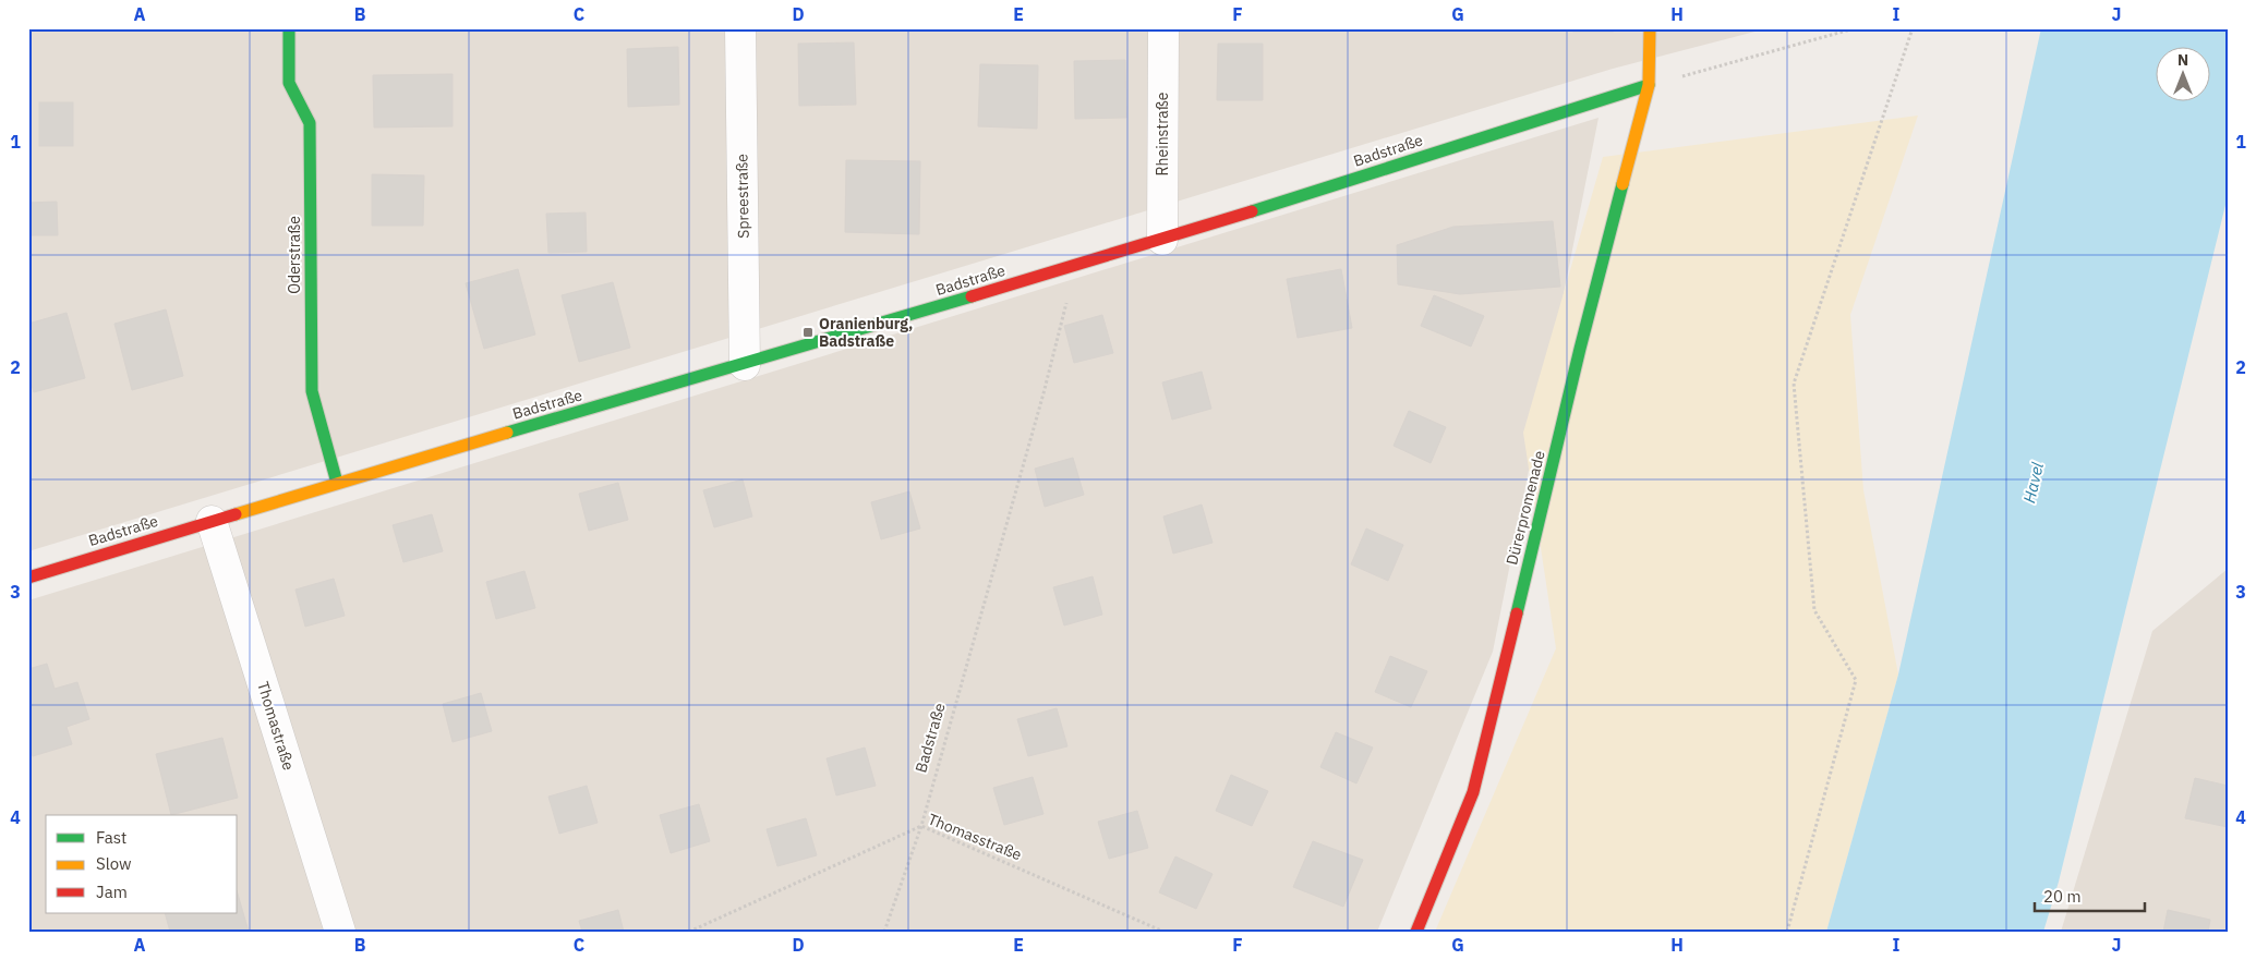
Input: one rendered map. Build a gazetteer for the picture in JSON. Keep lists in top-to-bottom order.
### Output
{
  "streets": {
    "street": [
      "Rheinstraße",
      "Badstraße",
      "Spreestraße",
      "Oderstraße",
      "Dürerpromenade",
      "Thomastraße"
    ],
    "path": ["Thomasstraße"]
  },
  "crossings": [
    ["Rheinstraße", "Badstraße"],
    ["Badstraße", "Spreestraße"],
    ["Badstraße", "Oderstraße"],
    ["Badstraße", "Dürerpromenade"],
    ["Badstraße", "Thomastraße"],
    ["Badstraße", "Thomasstraße"]
  ],
  "water": ["Havel"],
  "places": {
    "transit": ["Oranienburg, Badstraße"]
  },
  "legend": ["Fast", "Slow", "Jam"],
  "scale_bar": "20 m",
  "north": "top",
  "grid": {
    "columns": [
      "A",
      "B",
      "C",
      "D",
      "E",
      "F",
      "G",
      "H",
      "I",
      "J"
    ],
    "rows": [
      "1",
      "2",
      "3",
      "4"
    ]
  }
}
